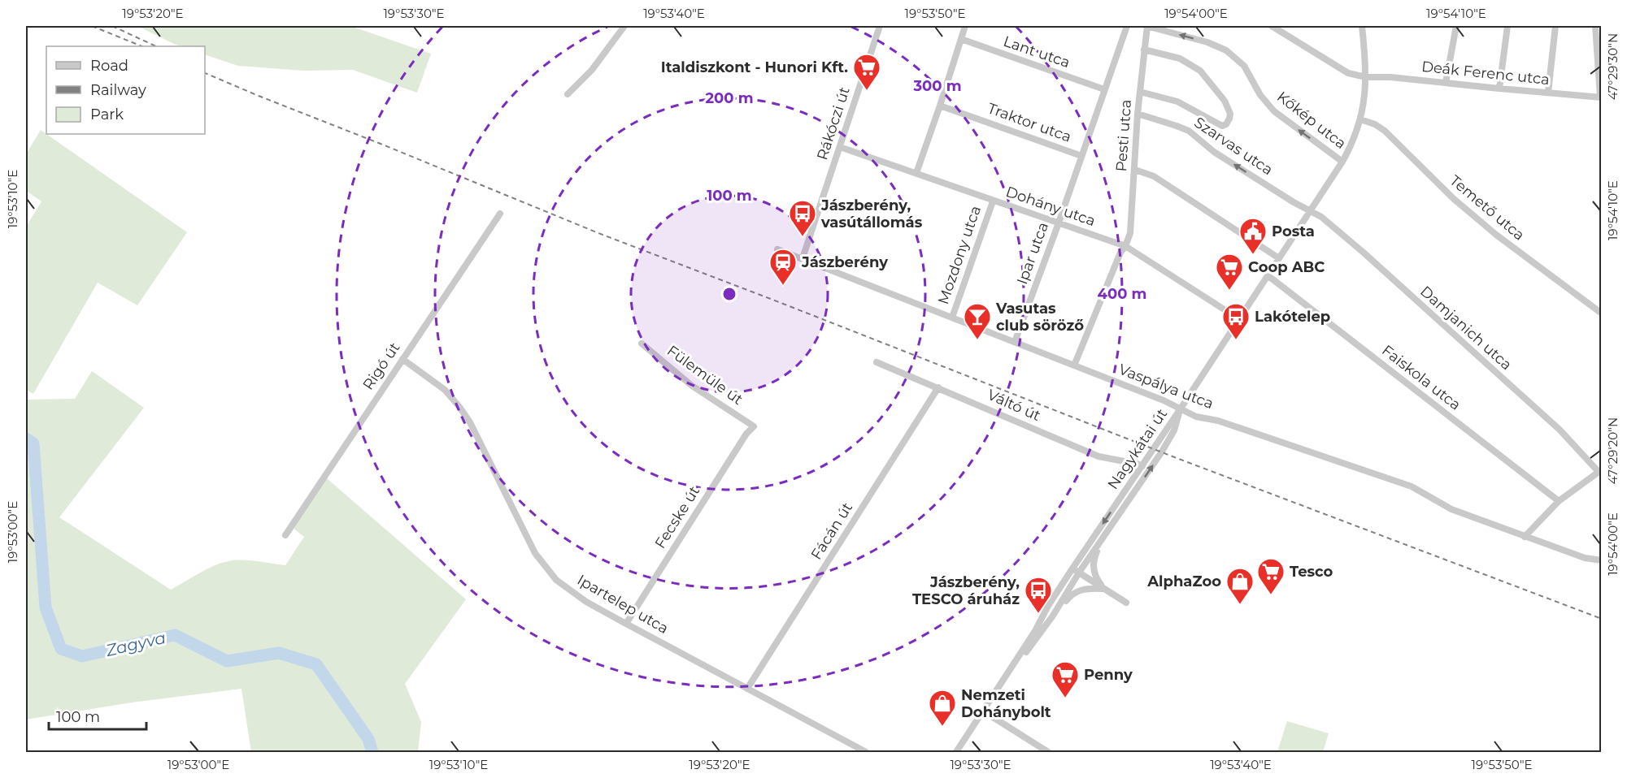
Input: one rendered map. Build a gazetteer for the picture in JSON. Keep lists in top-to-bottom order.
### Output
{
  "streets": {
    "street": [
      "Lant utca",
      "Deák Ferenc utca",
      "Kőkép utca",
      "Traktor utca",
      "Rákóczi út",
      "Pesti utca",
      "Szarvas utca",
      "Dohány utca",
      "Temető utca",
      "Ipar utca",
      "Mozdony utca",
      "Damjanich utca",
      "Rigó út",
      "Fülemüle út",
      "Faiskola utca",
      "Vaspálya utca",
      "Váltó út",
      "Nagykátai út",
      "Fecske út",
      "Fácán út",
      "Ipartelep utca"
    ]
  },
  "crossings": [
    ["Lant utca", "Ipar utca"],
    ["Kőkép utca", "Pesti utca"],
    ["Traktor utca", "Ipar utca"],
    ["Rákóczi út", "Dohány utca"],
    ["Rákóczi út", "Vaspálya utca"],
    ["Pesti utca", "Szarvas utca"],
    ["Pesti utca", "Dohány utca"],
    ["Pesti utca", "Vaspálya utca"],
    ["Szarvas utca", "Damjanich utca"],
    ["Dohány utca", "Ipar utca"],
    ["Dohány utca", "Mozdony utca"],
    ["Ipar utca", "Vaspálya utca"],
    ["Mozdony utca", "Vaspálya utca"],
    ["Rigó út", "Ipartelep utca"],
    ["Fülemüle út", "Fecske út"],
    ["Vaspálya utca", "Nagykátai út"],
    ["Váltó út", "Nagykátai út"],
    ["Váltó út", "Fácán út"],
    ["Fecske út", "Ipartelep utca"],
    ["Fácán út", "Ipartelep utca"]
  ],
  "one_way": ["Kőkép utca"],
  "water": ["Zagyva"],
  "places": {
    "supermarket": [
      "Italdiszkont - Hunori Kft.",
      "Coop ABC",
      "Tesco",
      "Penny"
    ],
    "bus stop": ["Jászberény, vasútállomás", "Lakótelep", "Jászberény, TESCO áruház"],
    "public building": ["Posta"],
    "station": ["Jászberény"],
    "bar": ["Vasutas club söröző"],
    "shop": ["AlphaZoo", "Nemzeti Dohánybolt"]
  },
  "legend": ["Road", "Railway", "Park"],
  "scale_bar": "100 m",
  "coordinates": [
    "19°53'20\"E",
    "19°53'30\"E",
    "19°53'40\"E",
    "19°53'50\"E",
    "19°54'00\"E",
    "19°54'10\"E",
    "47°29'30\"N",
    "19°53'10\"E",
    "47°29'20\"N",
    "19°53'00\"E"
  ],
  "rings": [
    "300 m",
    "200 m",
    "100 m",
    "400 m"
  ]
}
